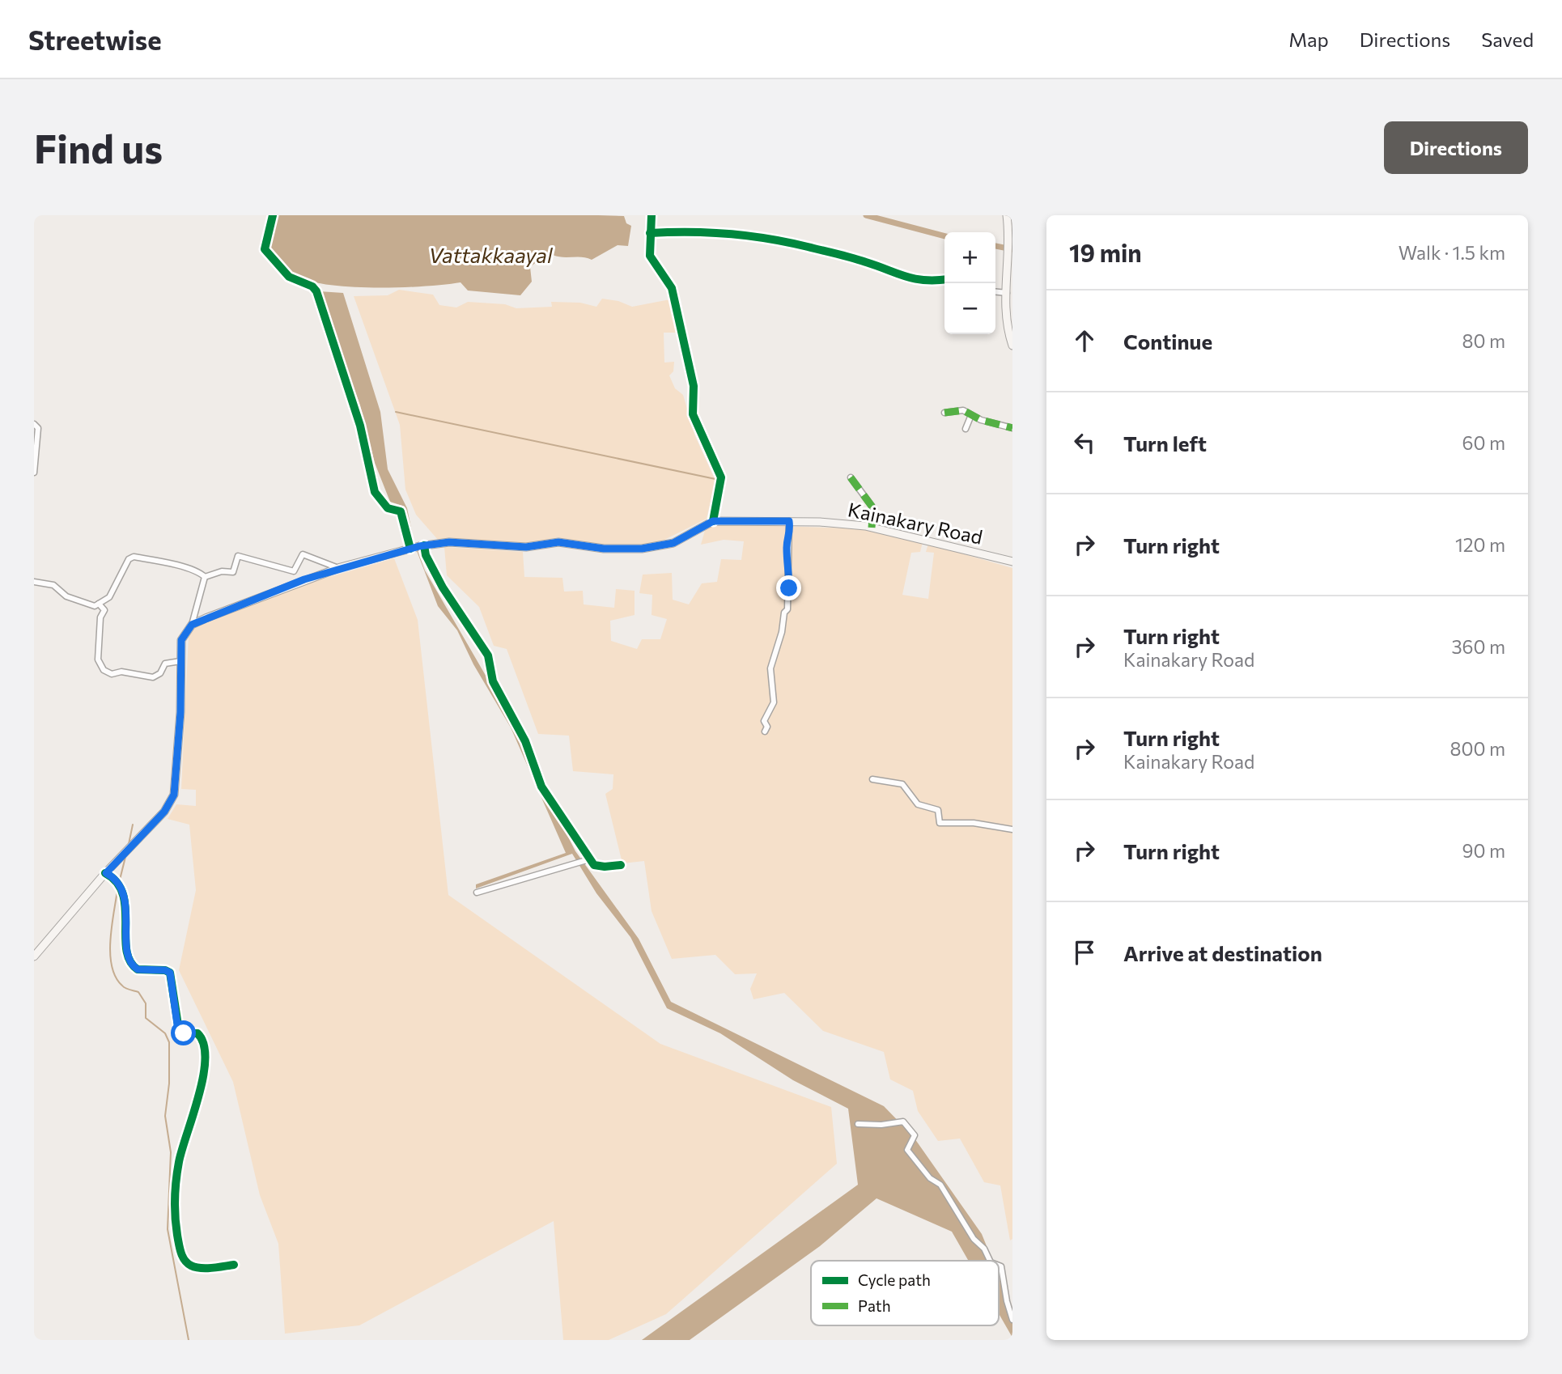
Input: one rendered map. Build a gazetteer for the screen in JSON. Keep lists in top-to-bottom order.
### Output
{
  "streets": {
    "main road": ["Kainakary Road"]
  },
  "water": ["Vattakkaayal"],
  "legend": ["Cycle path", "Path"],
  "page": {
    "header": "Streetwise",
    "nav": ["Map", "Directions", "Saved"],
    "buttons": "Directions",
    "title": "Find us",
    "heading": ["19 min", "Walk · 1.5 km"],
    "map_buttons": ["+", "−"],
    "list": [
      ["Continue", "80 m"],
      ["Turn left", "60 m"],
      ["Turn right", "120 m"],
      ["Turn right", "Kainakary Road", "360 m"],
      ["Turn right", "Kainakary Road", "800 m"],
      ["Turn right", "90 m"],
      "Arrive at destination"
    ]
  }
}
